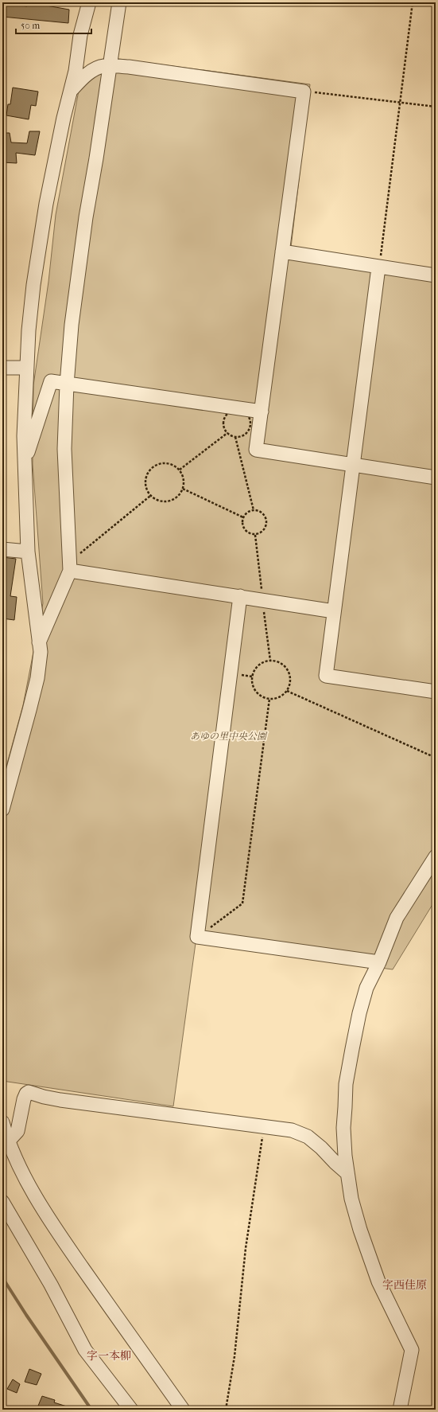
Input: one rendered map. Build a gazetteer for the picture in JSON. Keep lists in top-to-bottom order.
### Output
{
  "districts": ["字西佳原", "字一本柳"],
  "parks": ["あゆの里中央公園"],
  "scale_bar": "50 m"
}
